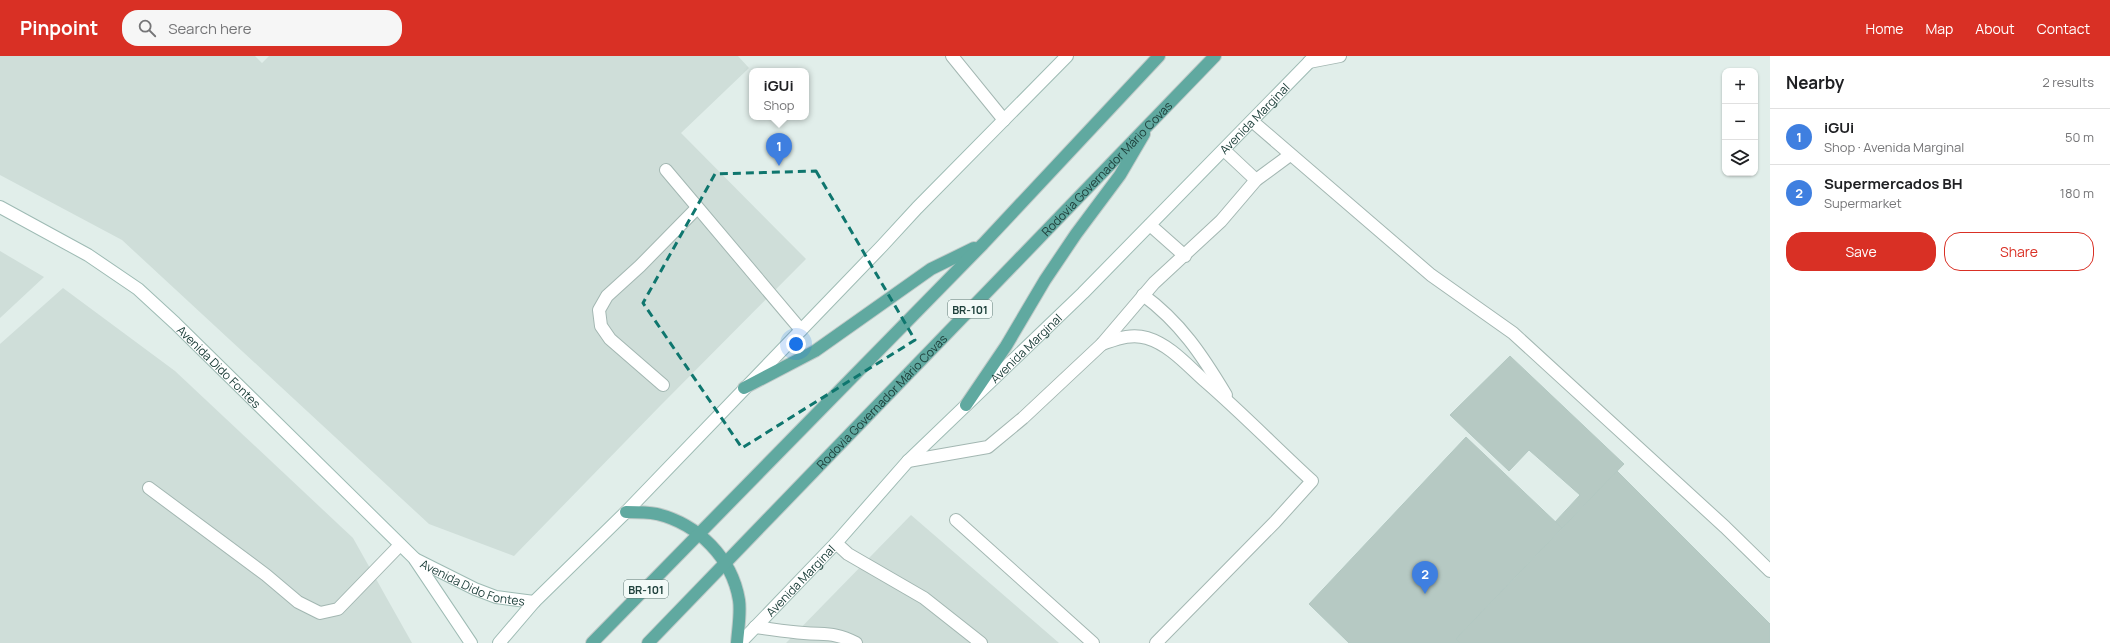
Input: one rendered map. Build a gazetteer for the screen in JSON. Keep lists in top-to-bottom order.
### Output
{
  "streets": {
    "main road": ["Rodovia Governador Mário Covas", "BR-101"],
    "street": ["Avenida Marginal", "Avenida Dido Fontes"]
  },
  "page": {
    "header": "Pinpoint",
    "search": "Search here",
    "nav": [
      "Home",
      "Map",
      "About",
      "Contact"
    ],
    "heading": ["Nearby", "2 results"],
    "map_buttons": ["+", "−"],
    "popup": ["iGUi", "Shop"],
    "list": [
      {
        "mark": "1",
        "name": "iGUi",
        "note": "Shop · Avenida Marginal",
        "value": "50 m"
      },
      {
        "mark": "2",
        "name": "Supermercados BH",
        "note": "Supermarket",
        "value": "180 m"
      }
    ],
    "pins": ["1", "2"],
    "buttons": ["Save", "Share"]
  }
}
